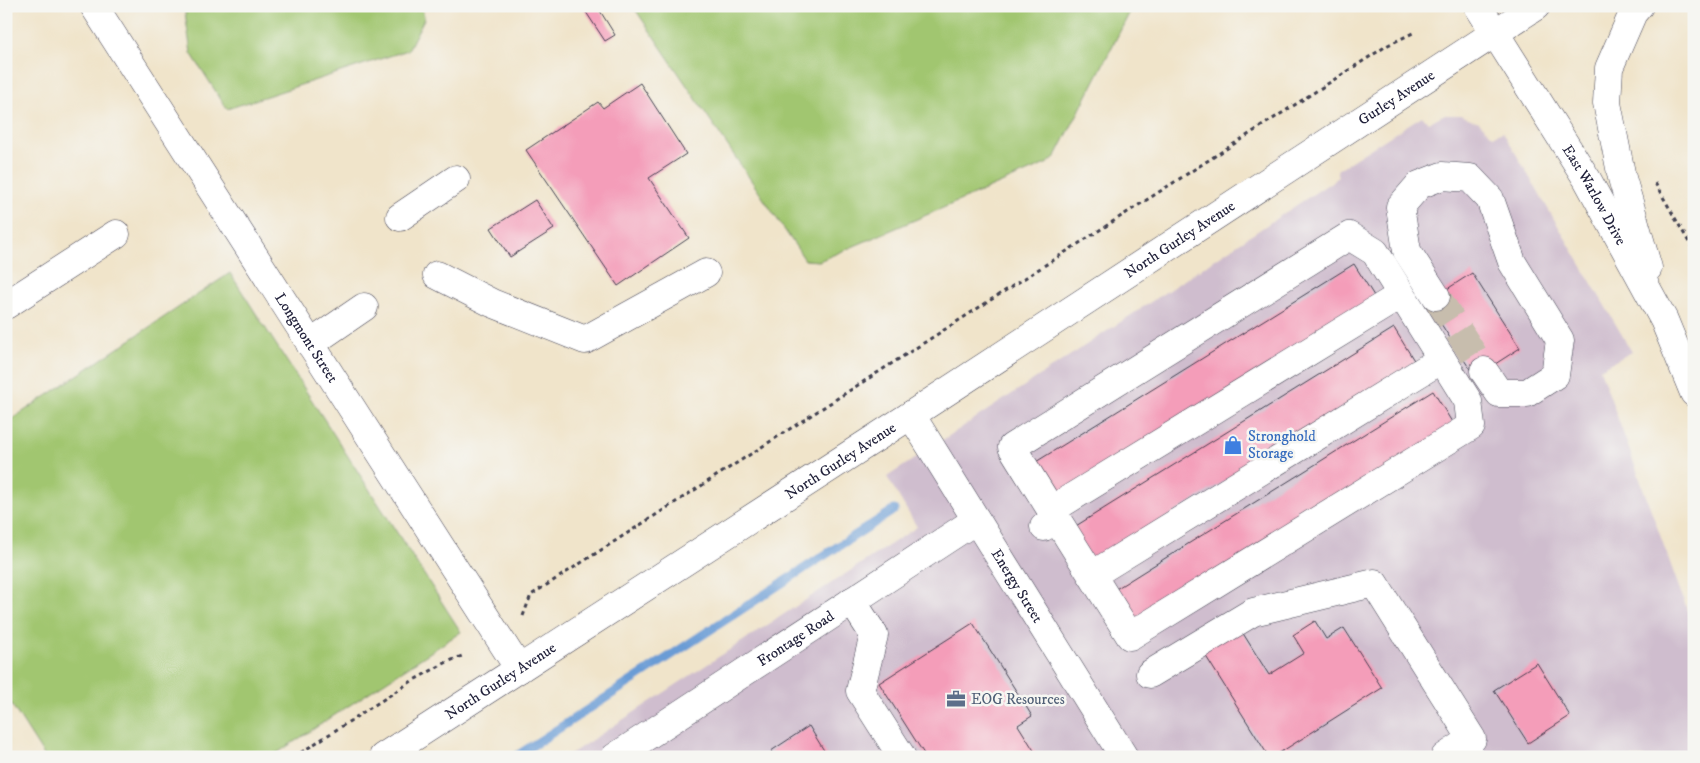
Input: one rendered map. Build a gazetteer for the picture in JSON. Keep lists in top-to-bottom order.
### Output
{
  "streets": {
    "street": [
      "Gurley Avenue",
      "East Warlow Drive",
      "North Gurley Avenue",
      "Longmont Street",
      "Energy Street",
      "Frontage Road"
    ]
  },
  "crossings": [
    ["Gurley Avenue", "East Warlow Drive"],
    ["Gurley Avenue", "North Gurley Avenue"],
    ["North Gurley Avenue", "Longmont Street"],
    ["North Gurley Avenue", "Energy Street"],
    ["Energy Street", "Frontage Road"]
  ],
  "places": {
    "shop": ["Stronghold Storage"],
    "office": ["EOG Resources"]
  }
}
